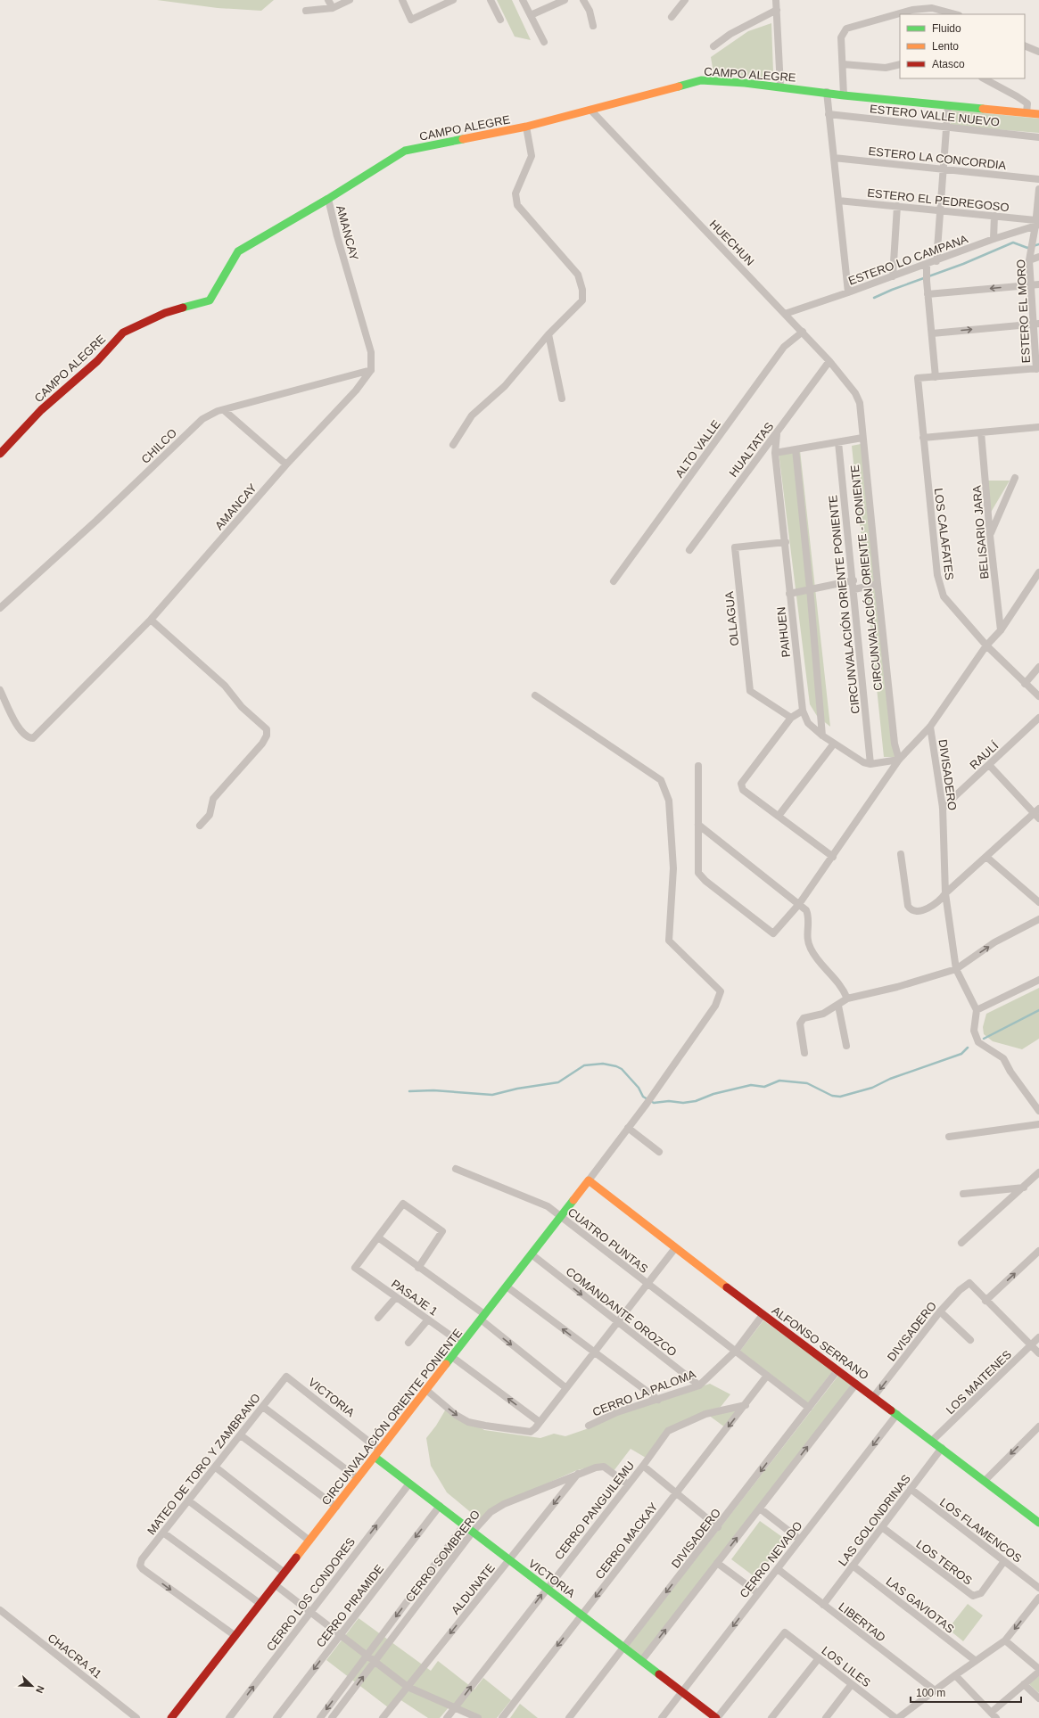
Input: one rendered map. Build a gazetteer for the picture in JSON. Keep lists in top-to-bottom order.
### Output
{
  "streets": {
    "street": [
      "CAMPO ALEGRE",
      "ESTERO VALLE NUEVO",
      "ESTERO LA CONCORDIA",
      "ESTERO EL PEDREGOSO",
      "AMANCAY",
      "HUECHUN",
      "ESTERO LO CAMPANA",
      "ESTERO EL MORO",
      "CHILCO",
      "ALTO VALLE",
      "HUALTATAS",
      "BELISARIO JARA",
      "LOS CALAFATES",
      "CIRCUNVALACIÓN ORIENTE - PONIENTE",
      "CIRCUNVALACIÓN ORIENTE PONIENTE",
      "OLLAGUA",
      "PAIHUEN",
      "RAULÍ",
      "DIVISADERO",
      "CUATRO PUNTAS",
      "PASAJE 1",
      "COMANDANTE OROZCO",
      "ALFONSO SERRANO",
      "LOS MAITENES",
      "CERRO LA PALOMA",
      "VICTORIA",
      "MATEO DE TORO Y ZAMBRANO",
      "CERRO PANGUILEMU",
      "LAS GOLONDRINAS",
      "LOS FLAMENCOS",
      "CERRO MACKAY",
      "CERRO SOMBRERO",
      "CERRO NEVADO",
      "LOS TEROS",
      "ALDUNATE",
      "CERRO LOS CONDORES",
      "LAS GAVIOTAS",
      "CERRO PIRAMIDE",
      "LIBERTAD",
      "CHACRA 41",
      "LOS LILES"
    ]
  },
  "crossings": [
    ["CAMPO ALEGRE", "AMANCAY"],
    ["CAMPO ALEGRE", "HUECHUN"],
    ["ESTERO EL PEDREGOSO", "ESTERO LO CAMPANA"],
    ["ESTERO EL PEDREGOSO", "ESTERO EL MORO"],
    ["AMANCAY", "CHILCO"],
    ["HUECHUN", "ESTERO LO CAMPANA"],
    ["HUECHUN", "ALTO VALLE"],
    ["HUECHUN", "HUALTATAS"],
    ["HUECHUN", "CIRCUNVALACIÓN ORIENTE - PONIENTE"],
    ["ESTERO LO CAMPANA", "ESTERO EL MORO"],
    ["HUALTATAS", "PAIHUEN"],
    ["BELISARIO JARA", "DIVISADERO"],
    ["LOS CALAFATES", "DIVISADERO"],
    ["CIRCUNVALACIÓN ORIENTE PONIENTE", "PAIHUEN"],
    ["CIRCUNVALACIÓN ORIENTE PONIENTE", "CUATRO PUNTAS"],
    ["CIRCUNVALACIÓN ORIENTE PONIENTE", "PASAJE 1"],
    ["CIRCUNVALACIÓN ORIENTE PONIENTE", "COMANDANTE OROZCO"],
    ["CIRCUNVALACIÓN ORIENTE PONIENTE", "ALFONSO SERRANO"],
    ["CIRCUNVALACIÓN ORIENTE PONIENTE", "VICTORIA"],
    ["CIRCUNVALACIÓN ORIENTE PONIENTE", "MATEO DE TORO Y ZAMBRANO"],
    ["OLLAGUA", "PAIHUEN"],
    ["RAULÍ", "DIVISADERO"],
    ["DIVISADERO", "CUATRO PUNTAS"],
    ["DIVISADERO", "ALFONSO SERRANO"],
    ["DIVISADERO", "VICTORIA"],
    ["CUATRO PUNTAS", "CERRO LA PALOMA"],
    ["CUATRO PUNTAS", "CERRO MACKAY"],
    ["COMANDANTE OROZCO", "CERRO LA PALOMA"],
    ["ALFONSO SERRANO", "LOS MAITENES"],
    ["ALFONSO SERRANO", "CERRO LA PALOMA"],
    ["ALFONSO SERRANO", "LAS GOLONDRINAS"],
    ["ALFONSO SERRANO", "CERRO NEVADO"],
    ["VICTORIA", "MATEO DE TORO Y ZAMBRANO"],
    ["VICTORIA", "CERRO PANGUILEMU"],
    ["VICTORIA", "CERRO MACKAY"],
    ["VICTORIA", "CERRO SOMBRERO"],
    ["VICTORIA", "CERRO NEVADO"],
    ["VICTORIA", "ALDUNATE"],
    ["VICTORIA", "CERRO LOS CONDORES"],
    ["VICTORIA", "CERRO PIRAMIDE"],
    ["VICTORIA", "LOS LILES"],
    ["CERRO PANGUILEMU", "CERRO MACKAY"],
    ["CERRO PANGUILEMU", "CERRO SOMBRERO"],
    ["LAS GOLONDRINAS", "LOS FLAMENCOS"],
    ["LAS GOLONDRINAS", "LOS TEROS"],
    ["LAS GOLONDRINAS", "LAS GAVIOTAS"],
    ["LAS GOLONDRINAS", "LIBERTAD"],
    ["LOS FLAMENCOS", "LOS TEROS"],
    ["CERRO SOMBRERO", "ALDUNATE"],
    ["CERRO NEVADO", "LIBERTAD"]
  ],
  "one_way": [
    "CERRO MACKAY",
    "ALDUNATE",
    "CERRO LOS CONDORES",
    "CERRO PIRAMIDE"
  ],
  "legend": ["Fluido", "Lento", "Atasco"],
  "scale_bar": "100 m",
  "north": "bottom right"
}
